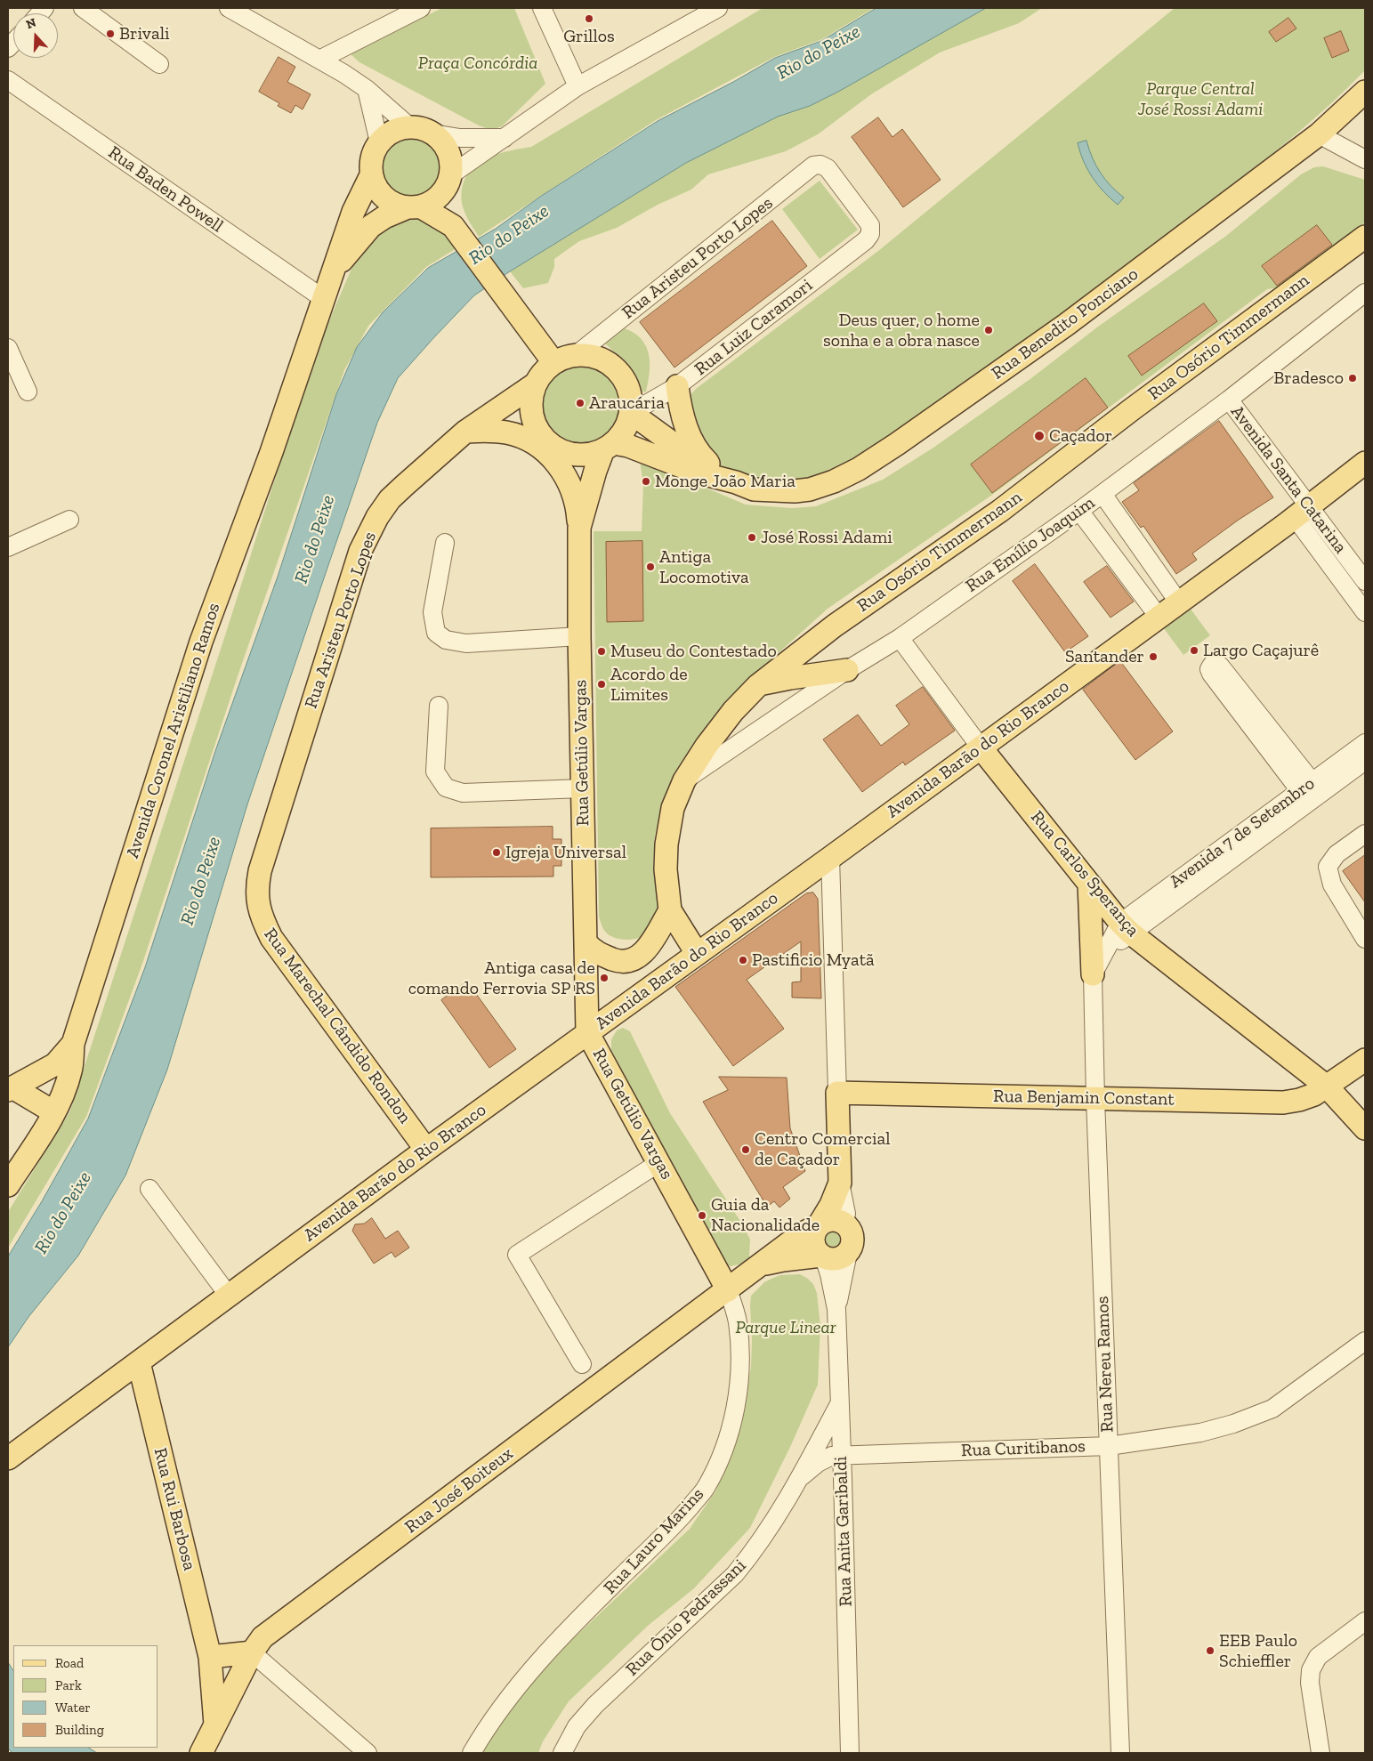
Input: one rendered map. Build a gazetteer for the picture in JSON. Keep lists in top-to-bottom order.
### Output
{
  "streets": {
    "main road": [
      "Rua Aristeu Porto Lopes",
      "Rua Benedito Ponciano",
      "Rua Osório Timmermann",
      "Avenida Coronel Aristiliano Ramos",
      "Avenida Barão do Rio Branco",
      "Rua Getúlio Vargas",
      "Rua Carlos Sperança",
      "Rua Marechal Cândido Rondon",
      "Rua Benjamin Constant",
      "Rua José Boiteux",
      "Rua Rui Barbosa"
    ],
    "street": [
      "Rua Baden Powell",
      "Rua Luiz Caramori",
      "Avenida Santa Catarina",
      "Rua Emílio Joaquim",
      "Avenida 7 de Setembro",
      "Rua Nereu Ramos",
      "Rua Curitibanos",
      "Rua Anita Garibaldi",
      "Rua Lauro Marins",
      "Rua Ônio Pedrassani"
    ]
  },
  "crossings": [
    ["Rua Baden Powell", "Avenida Coronel Aristiliano Ramos"],
    ["Rua Aristeu Porto Lopes", "Rua Benedito Ponciano"],
    ["Rua Aristeu Porto Lopes", "Rua Luiz Caramori"],
    ["Rua Aristeu Porto Lopes", "Rua Getúlio Vargas"],
    ["Rua Aristeu Porto Lopes", "Rua Marechal Cândido Rondon"],
    ["Rua Benedito Ponciano", "Rua Luiz Caramori"],
    ["Rua Benedito Ponciano", "Rua Getúlio Vargas"],
    ["Rua Luiz Caramori", "Rua Getúlio Vargas"],
    ["Rua Osório Timmermann", "Rua Emílio Joaquim"],
    ["Rua Osório Timmermann", "Avenida Barão do Rio Branco"],
    ["Avenida Santa Catarina", "Rua Emílio Joaquim"],
    ["Avenida Santa Catarina", "Avenida Barão do Rio Branco"],
    ["Rua Emílio Joaquim", "Rua Carlos Sperança"],
    ["Avenida Barão do Rio Branco", "Rua Getúlio Vargas"],
    ["Avenida Barão do Rio Branco", "Rua Carlos Sperança"],
    ["Avenida Barão do Rio Branco", "Rua Marechal Cândido Rondon"],
    ["Avenida Barão do Rio Branco", "Rua Rui Barbosa"],
    ["Rua Getúlio Vargas", "Rua José Boiteux"],
    ["Rua Getúlio Vargas", "Rua Lauro Marins"],
    ["Avenida 7 de Setembro", "Rua Carlos Sperança"],
    ["Avenida 7 de Setembro", "Rua Nereu Ramos"],
    ["Rua Carlos Sperança", "Rua Benjamin Constant"],
    ["Rua Carlos Sperança", "Rua Nereu Ramos"],
    ["Rua Benjamin Constant", "Rua Nereu Ramos"],
    ["Rua Nereu Ramos", "Rua Curitibanos"],
    ["Rua Curitibanos", "Rua Anita Garibaldi"],
    ["Rua Curitibanos", "Rua Ônio Pedrassani"],
    ["Rua José Boiteux", "Rua Rui Barbosa"],
    ["Rua José Boiteux", "Rua Anita Garibaldi"],
    ["Rua José Boiteux", "Rua Lauro Marins"],
    ["Rua Anita Garibaldi", "Rua Ônio Pedrassani"]
  ],
  "water": ["Rio do Peixe"],
  "parks": ["Praça Concórdia", "Parque Central José Rossi Adami", "Parque Linear"],
  "places": [
    "Grillos",
    "Brivali",
    "Deus quer, o home sonha e a obra nasce",
    "Bradesco",
    "Araucária",
    "Caçador",
    "Monge João Maria",
    "José Rossi Adami",
    "Antiga Locomotiva",
    "Largo Caçajurê",
    "Museu do Contestado",
    "Santander",
    "Acordo de Limites",
    "Igreja Universal",
    "Pastificio Myatã",
    "Antiga casa de comando Ferrovia SP RS",
    "Centro Comercial de Caçador",
    "Guia da Nacionalidade",
    "EEB Paulo Schieffler"
  ],
  "legend": [
    "Road",
    "Park",
    "Water",
    "Building"
  ],
  "north": "top"
}
